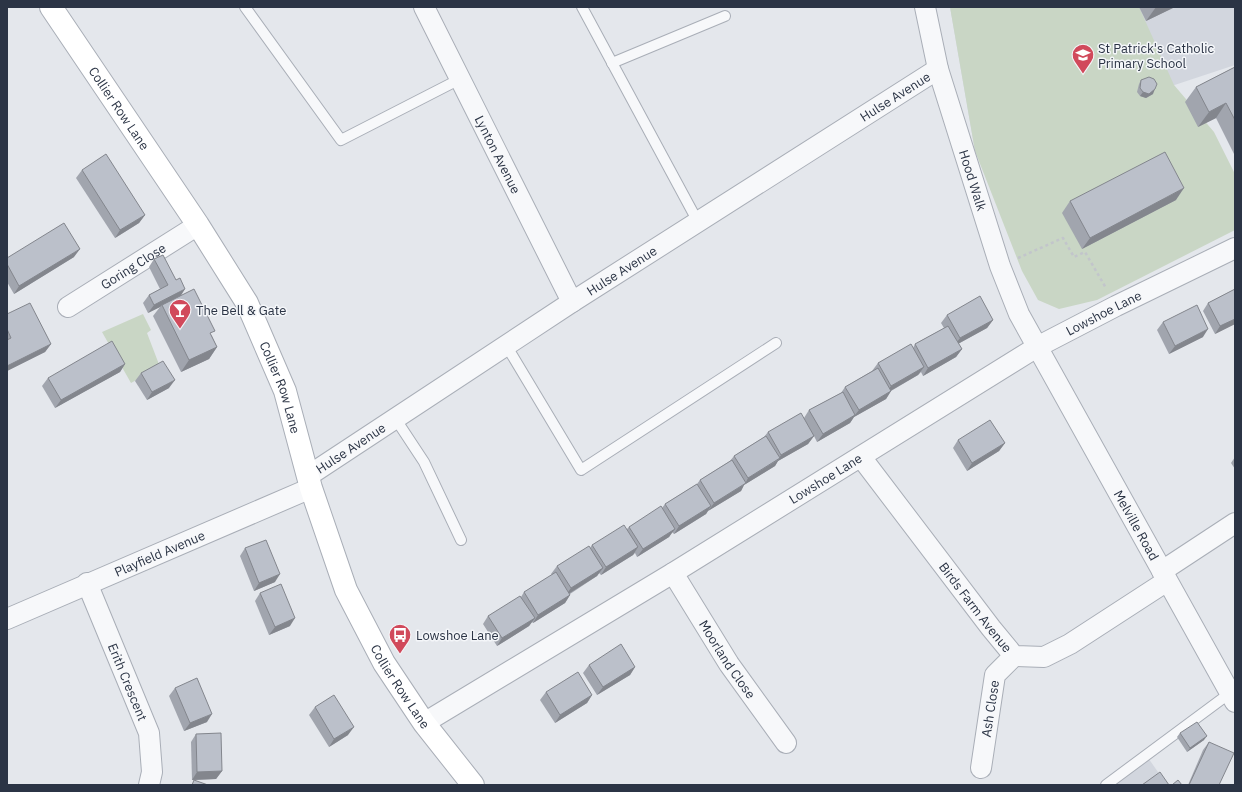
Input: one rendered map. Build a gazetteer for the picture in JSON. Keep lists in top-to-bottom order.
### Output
{
  "streets": {
    "main road": ["Collier Row Lane"],
    "street": [
      "Hulse Avenue",
      "Lynton Avenue",
      "Hood Walk",
      "Goring Close",
      "Lowshoe Lane",
      "Melville Road",
      "Playfield Avenue",
      "Birds Farm Avenue",
      "Moorland Close",
      "Erith Crescent",
      "Ash Close"
    ]
  },
  "crossings": [
    ["Hulse Avenue", "Collier Row Lane"],
    ["Hulse Avenue", "Lynton Avenue"],
    ["Hulse Avenue", "Hood Walk"],
    ["Hulse Avenue", "Playfield Avenue"],
    ["Collier Row Lane", "Goring Close"],
    ["Collier Row Lane", "Lowshoe Lane"],
    ["Collier Row Lane", "Playfield Avenue"],
    ["Hood Walk", "Lowshoe Lane"],
    ["Hood Walk", "Melville Road"],
    ["Lowshoe Lane", "Melville Road"],
    ["Lowshoe Lane", "Birds Farm Avenue"],
    ["Lowshoe Lane", "Moorland Close"],
    ["Melville Road", "Birds Farm Avenue"],
    ["Playfield Avenue", "Erith Crescent"],
    ["Birds Farm Avenue", "Ash Close"]
  ],
  "places": {
    "school or university": ["St Patrick's Catholic Primary School"],
    "bar": ["The Bell & Gate"],
    "bus stop": ["Lowshoe Lane"]
  }
}
